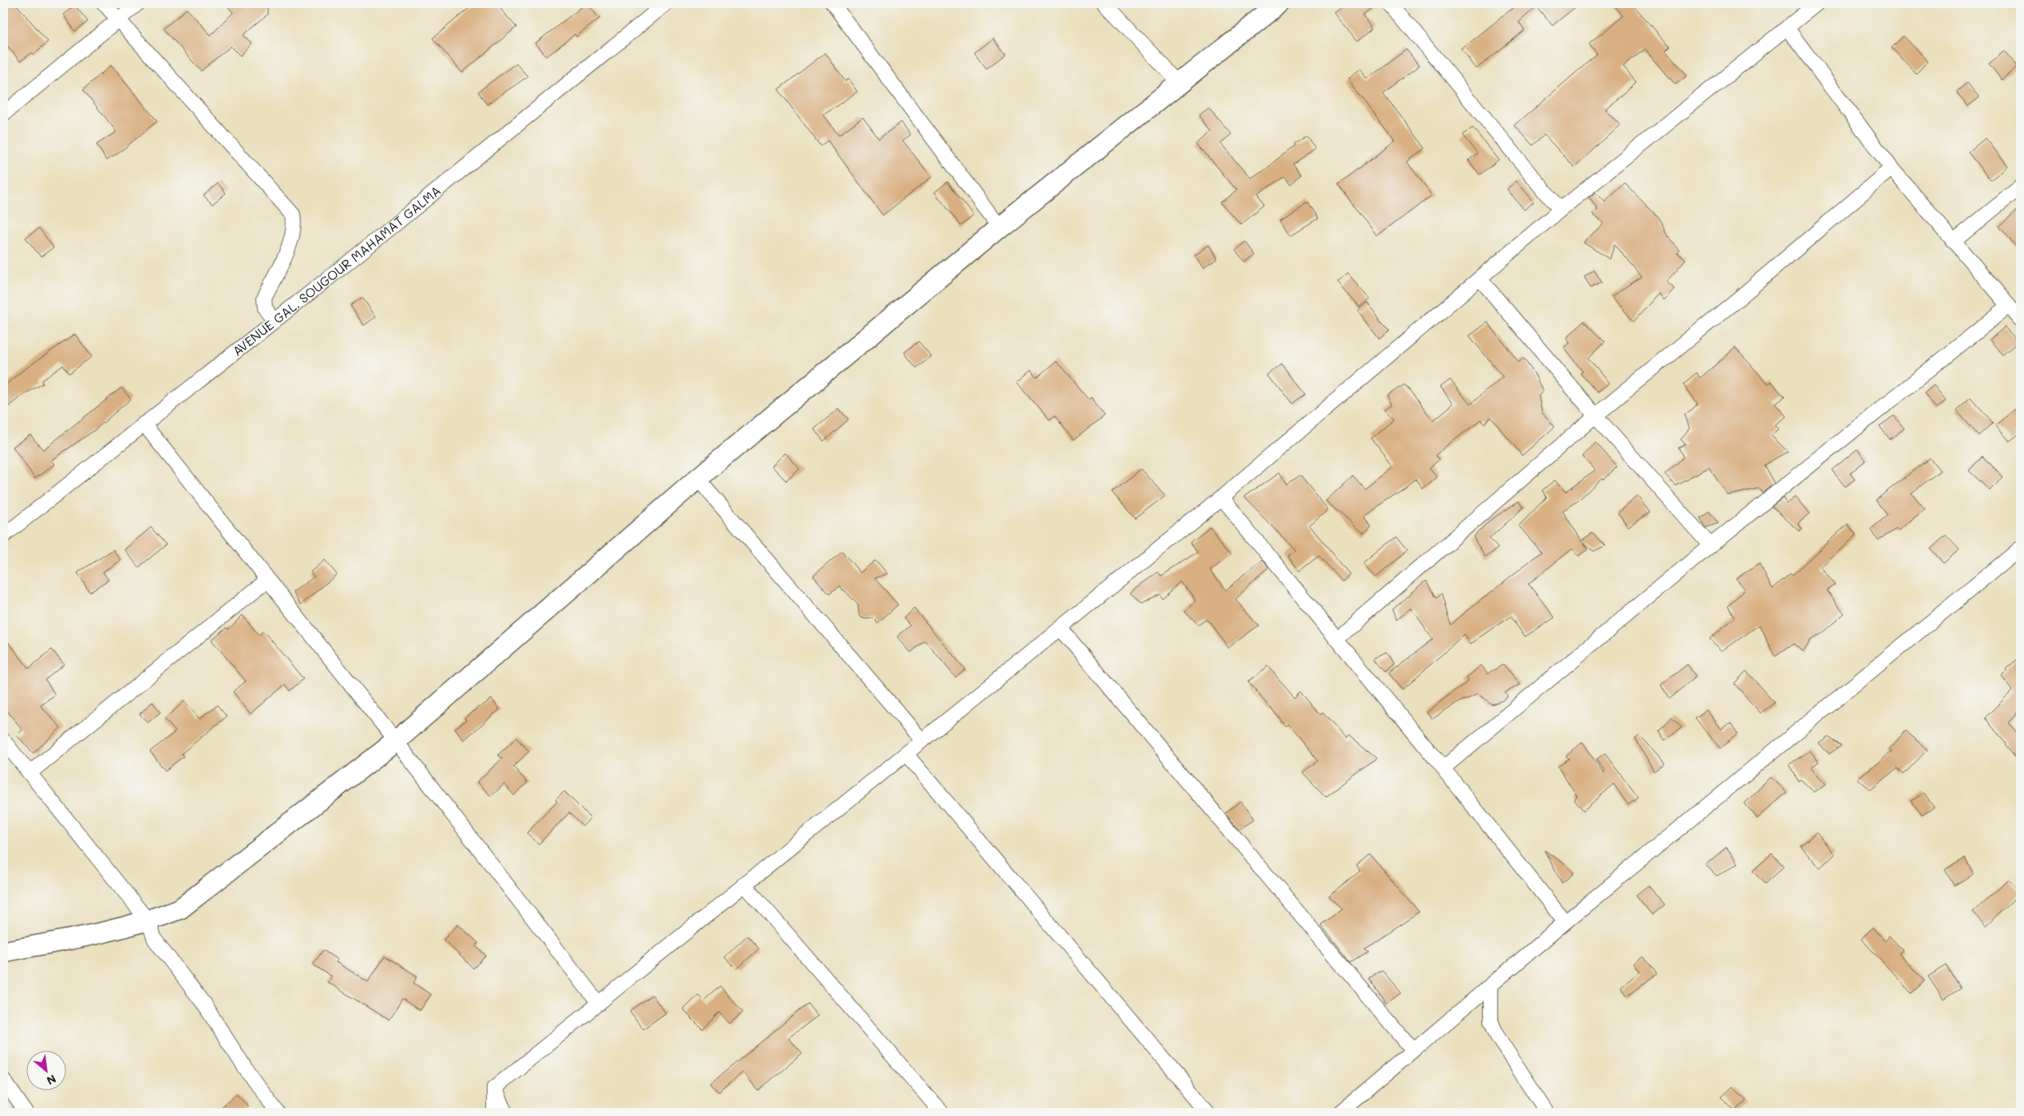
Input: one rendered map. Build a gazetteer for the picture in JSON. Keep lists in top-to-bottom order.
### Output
{
  "streets": {
    "street": ["AVENUE GAL. SOUGOUR MAHAMAT GALMA"]
  },
  "north": "bottom right"
}
